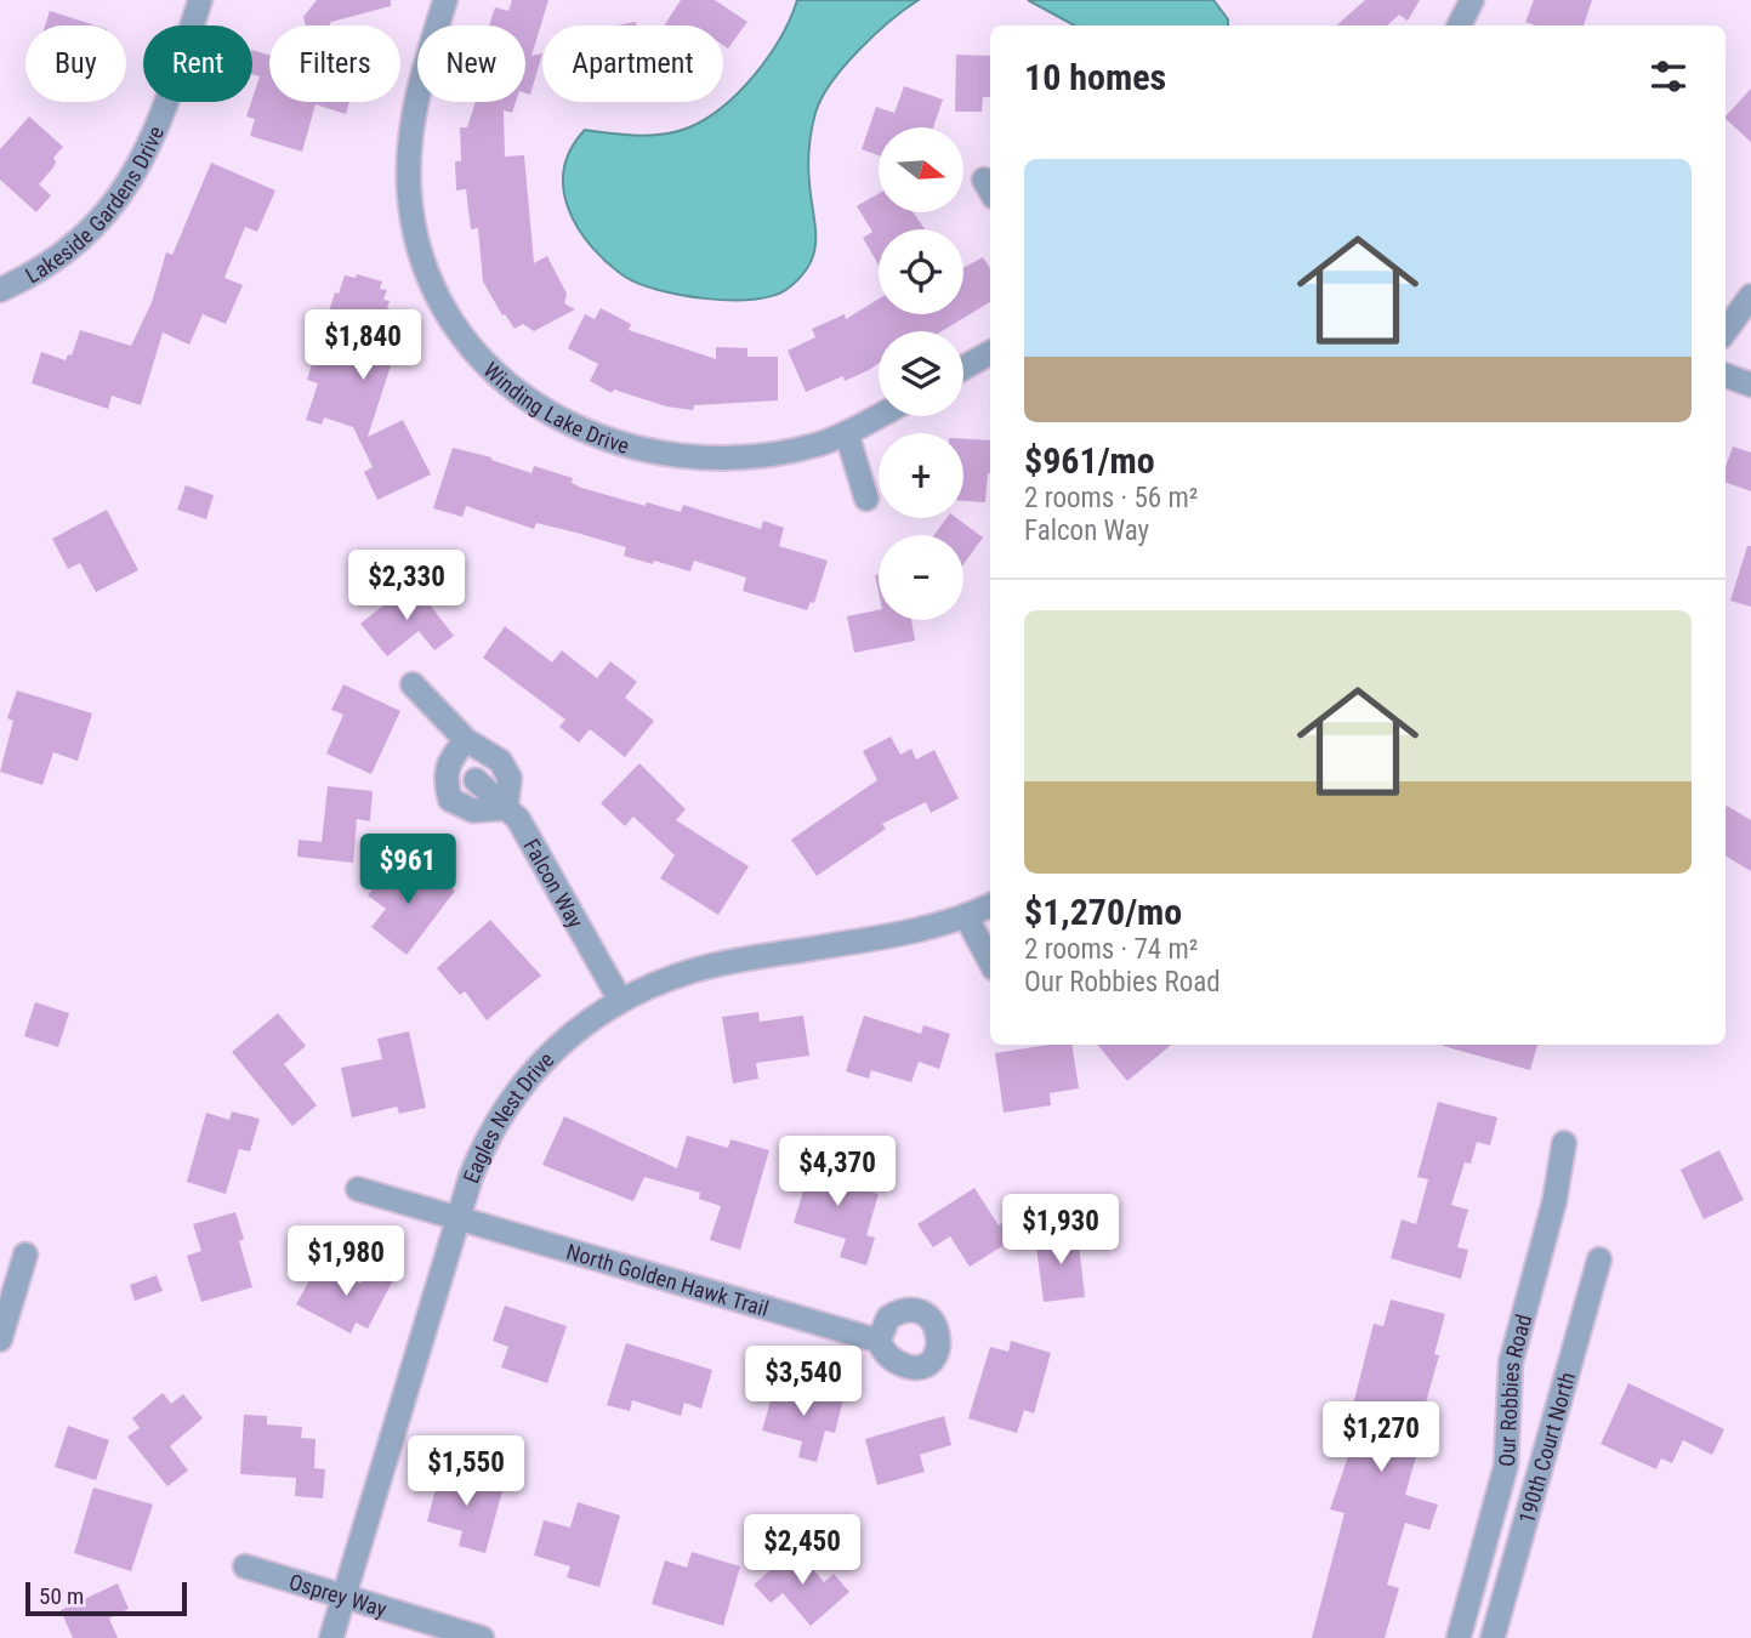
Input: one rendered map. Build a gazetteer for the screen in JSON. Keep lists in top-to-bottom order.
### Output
{
  "streets": {
    "street": [
      "Lakeside Gardens Drive",
      "Winding Lake Drive",
      "Falcon Way",
      "Eagles Nest Drive",
      "North Golden Hawk Trail",
      "Our Robbies Road",
      "190th Court North",
      "Osprey Way"
    ]
  },
  "crossings": [
    ["Falcon Way", "Eagles Nest Drive"],
    ["Eagles Nest Drive", "North Golden Hawk Trail"],
    ["Eagles Nest Drive", "Osprey Way"]
  ],
  "scale_bar": "50 m",
  "north": "right",
  "page": {
    "chip": [
      "Buy",
      "Rent",
      "Filters",
      "New",
      "Apartment"
    ],
    "heading": "10 homes",
    "map_buttons": ["+", "−"],
    "list": [
      {
        "name": "$961/mo",
        "note": "2 rooms · 56 m² · Falcon Way"
      },
      {
        "name": "$1,270/mo",
        "note": "2 rooms · 74 m² · Our Robbies Road"
      }
    ],
    "price": [
      "$1,840",
      "$2,330",
      "$961",
      "$4,370",
      "$1,930",
      "$1,980",
      "$3,540",
      "$1,270",
      "$1,550",
      "$2,450"
    ],
    "scale": "50 m"
  }
}
